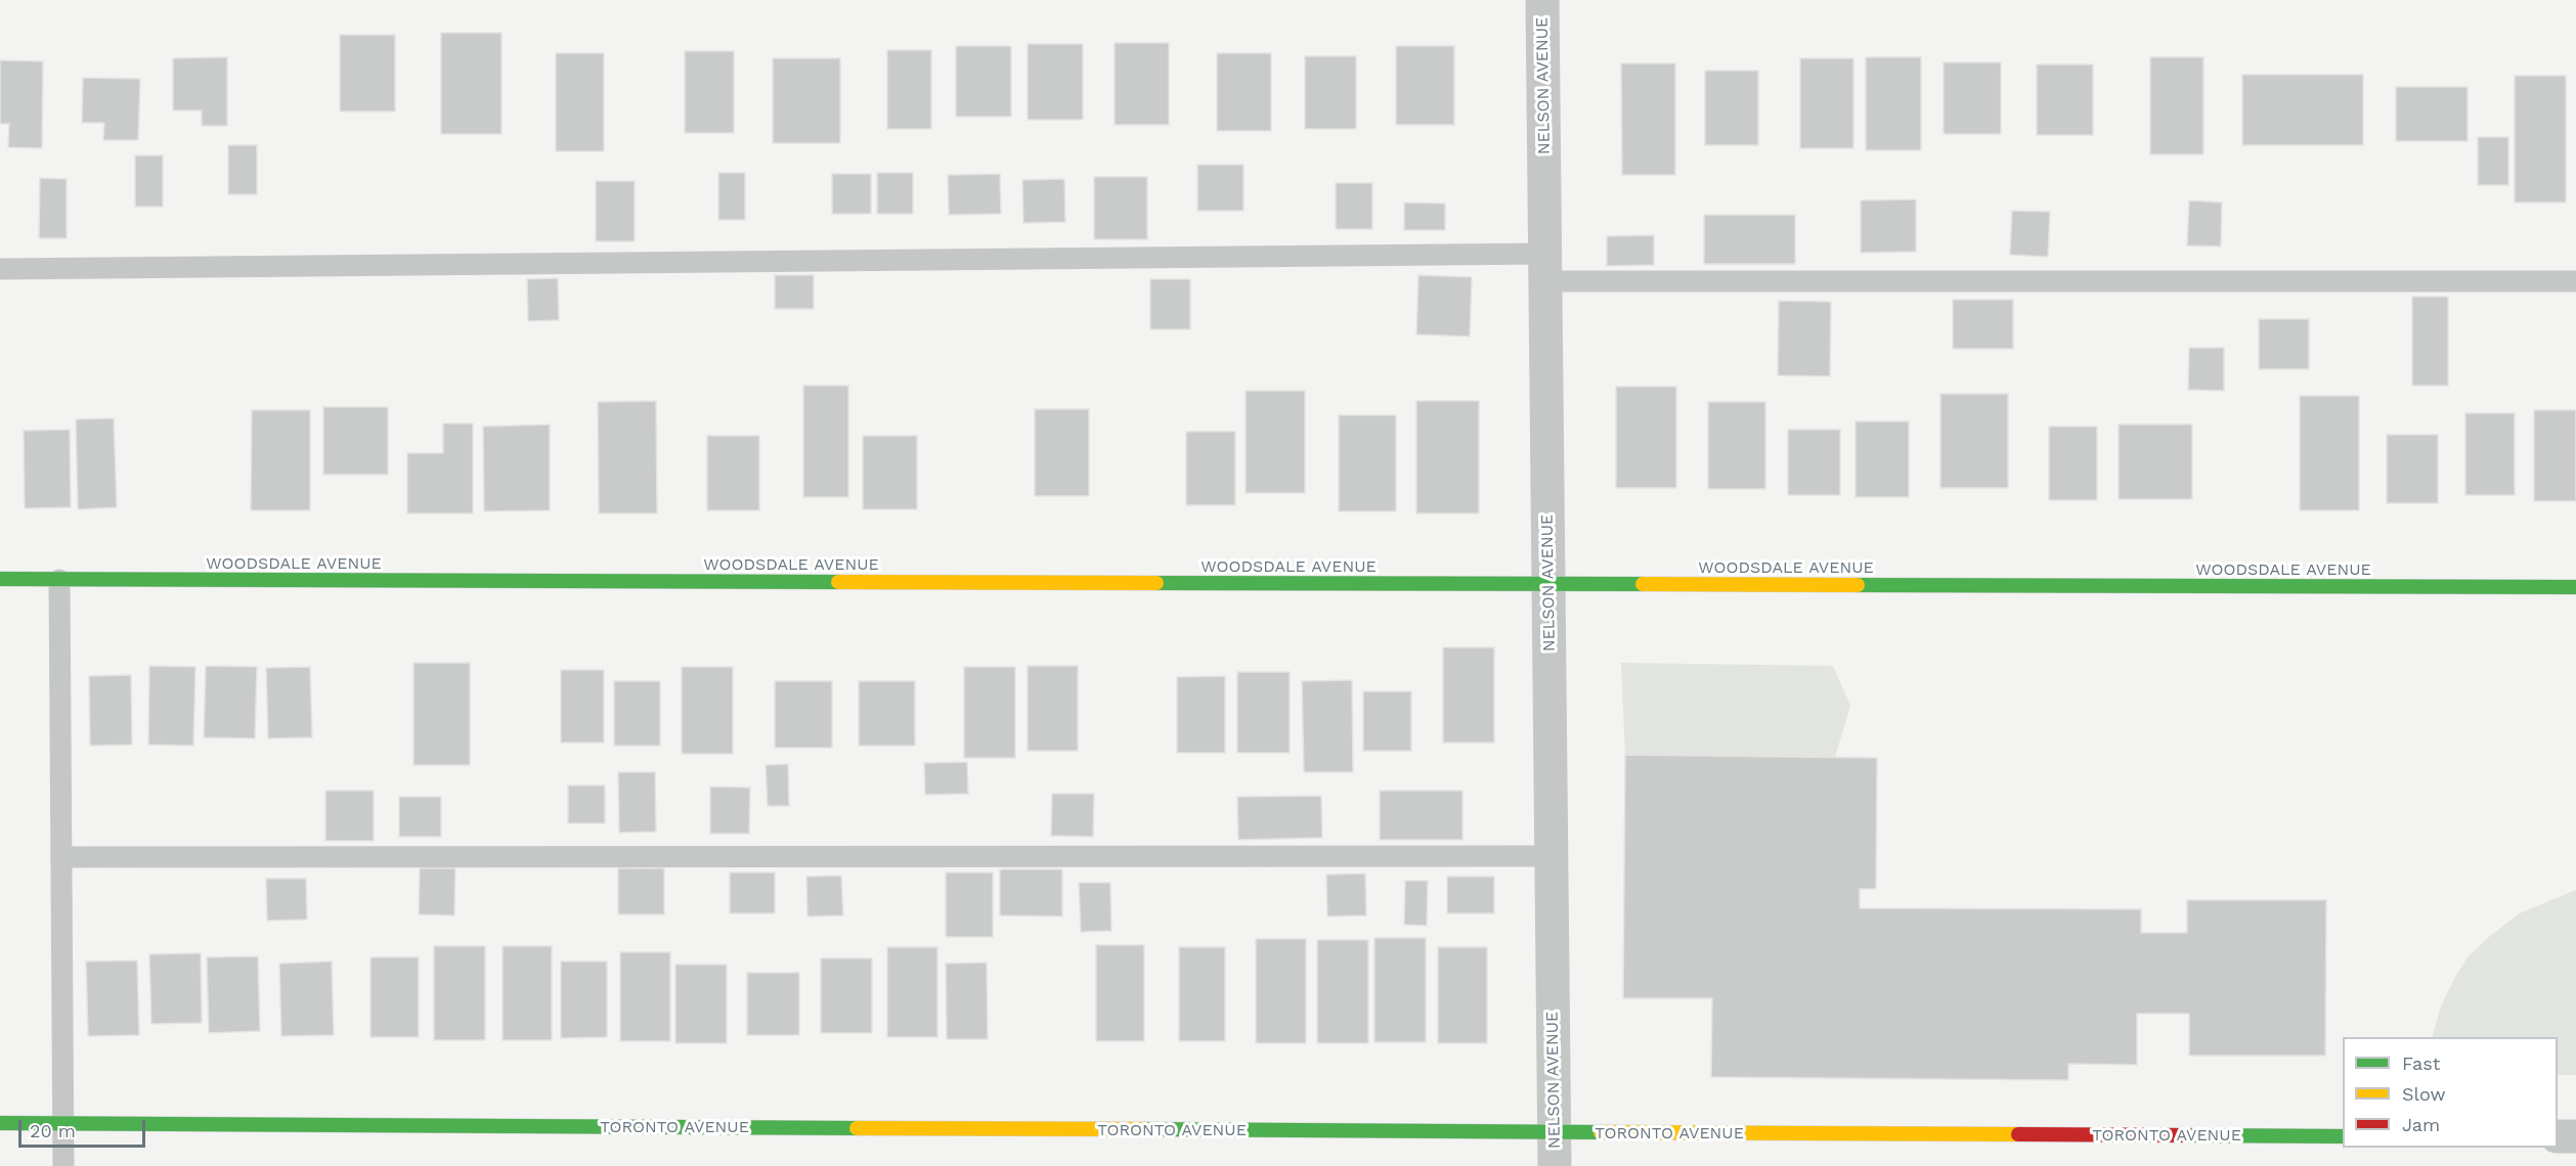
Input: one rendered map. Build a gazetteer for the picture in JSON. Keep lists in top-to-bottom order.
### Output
{
  "streets": {
    "street": ["NELSON AVENUE", "WOODSDALE AVENUE", "TORONTO AVENUE"]
  },
  "crossings": [
    ["NELSON AVENUE", "WOODSDALE AVENUE"],
    ["NELSON AVENUE", "TORONTO AVENUE"]
  ],
  "legend": ["Fast", "Slow", "Jam"],
  "scale_bar": "20 m"
}
